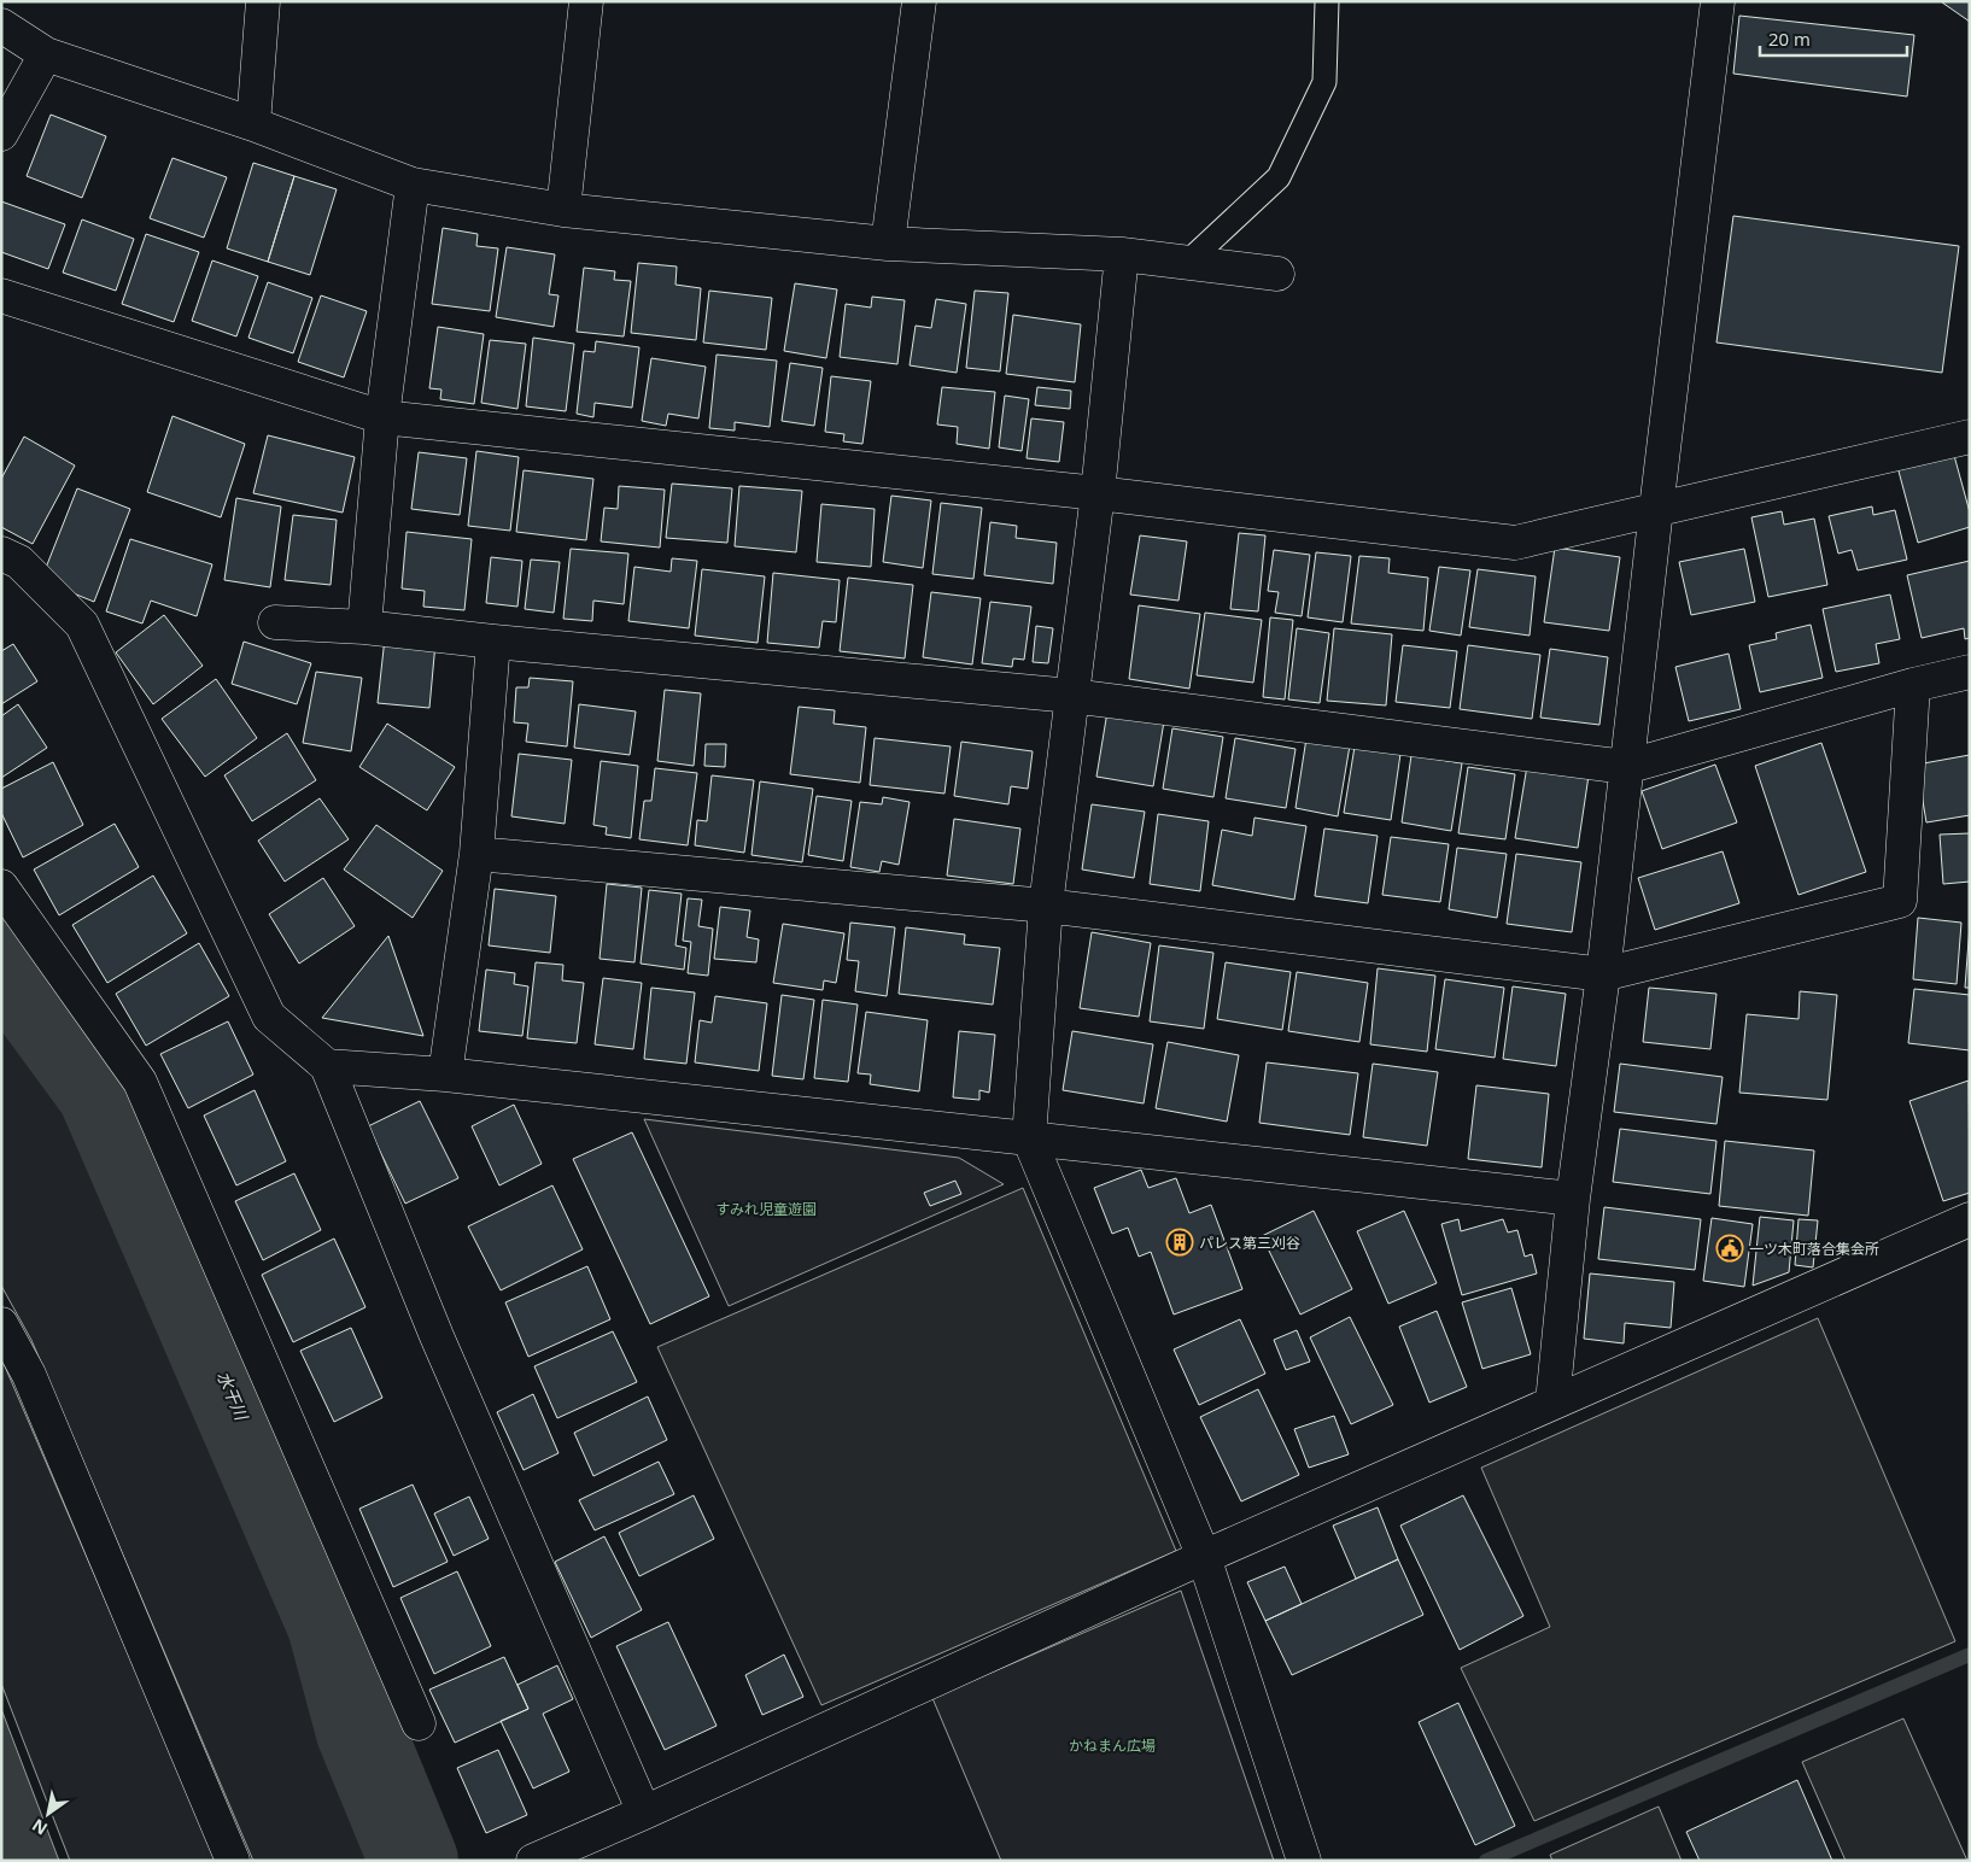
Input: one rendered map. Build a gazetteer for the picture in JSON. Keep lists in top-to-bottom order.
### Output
{
  "water": ["水干川"],
  "parks": ["すみれ児童遊園", "かねまん広場"],
  "places": {
    "building": ["パレス第三刈谷"],
    "public building": ["一ツ木町落合集会所"]
  },
  "scale_bar": "20 m",
  "north": "bottom left"
}
